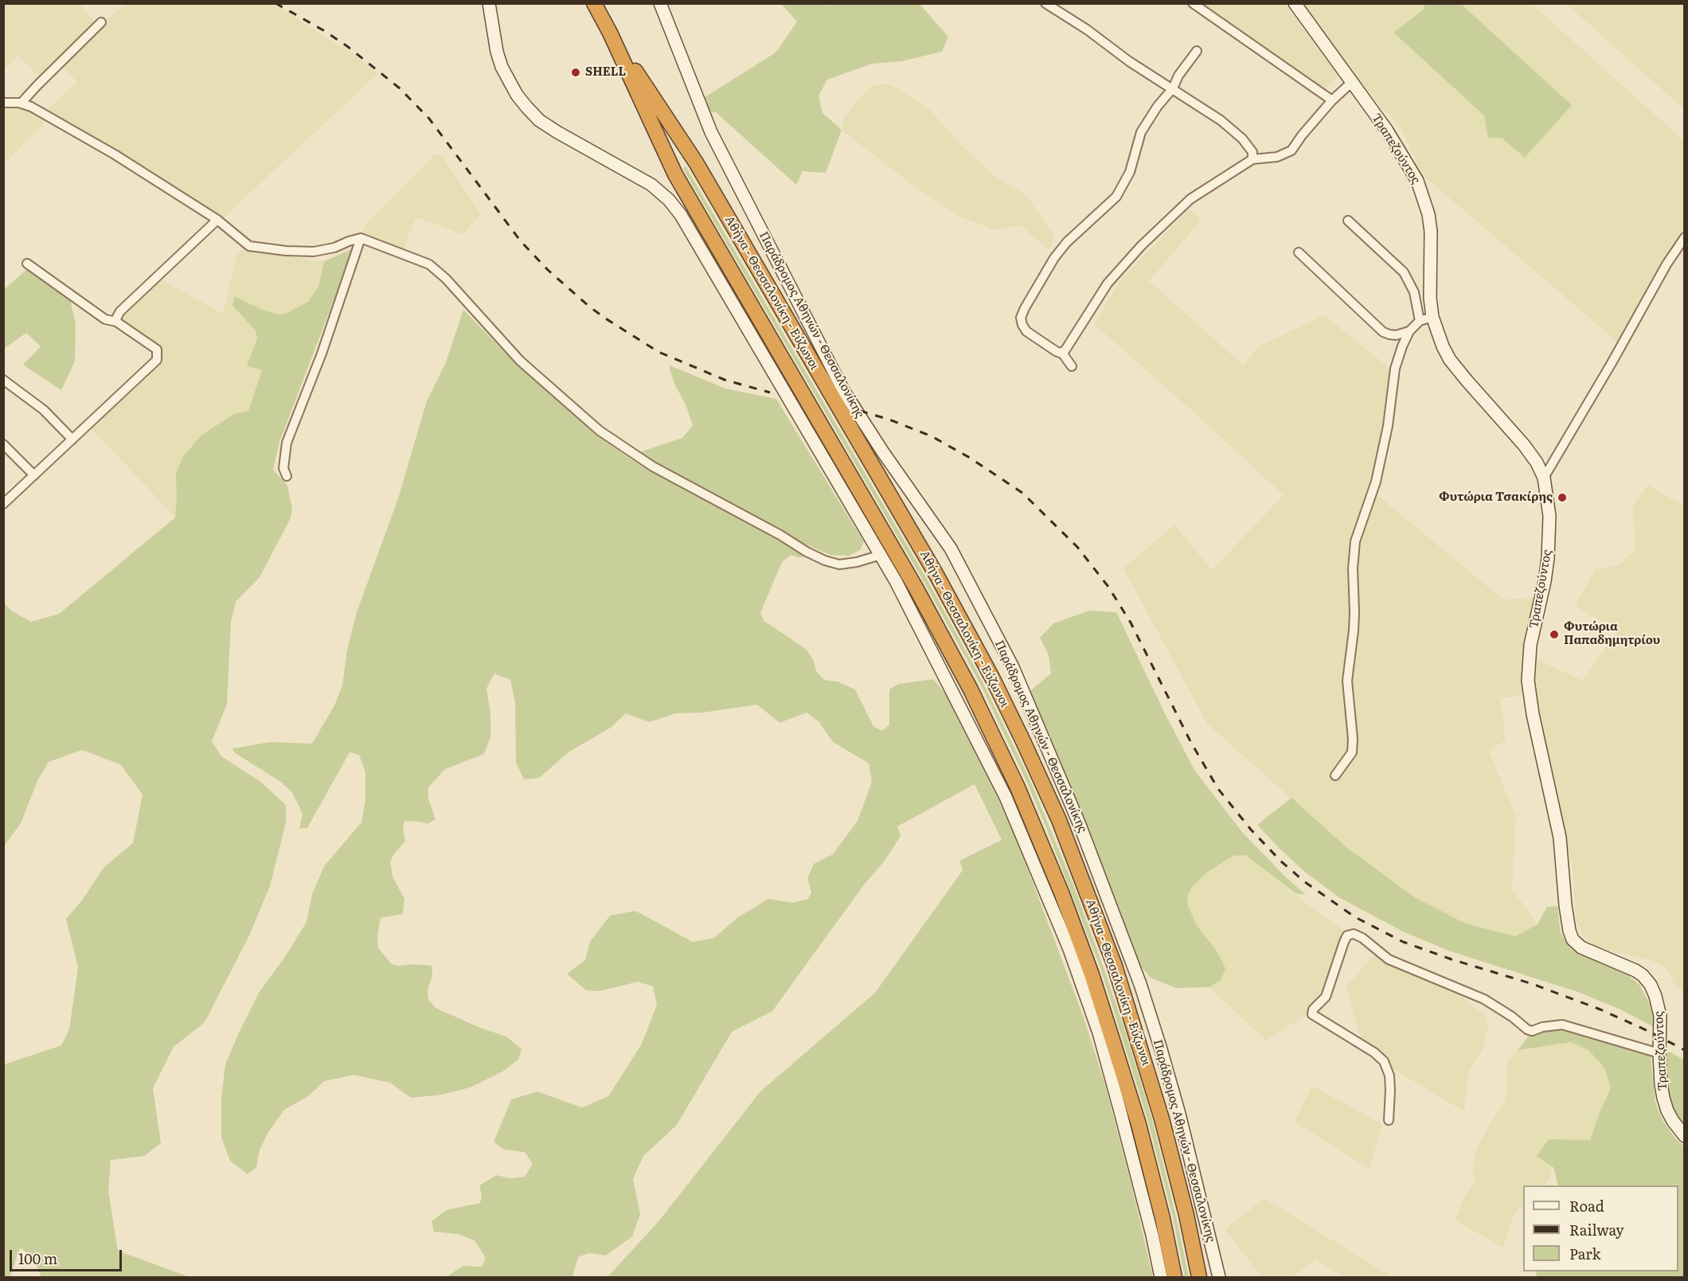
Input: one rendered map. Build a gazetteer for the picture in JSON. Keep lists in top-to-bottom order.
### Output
{
  "streets": {
    "highway": ["Αθήνα - Θεσσαλονίκη - Εύζωνοι"],
    "main road": ["Τραπεζούντος", "Παράδρομος Αθηνών - Θεσσαλονίκης"]
  },
  "places": ["SHELL", "Φυτώρια Τσακίρης", "Φυτώρια Παπαδημητρίου"],
  "legend": ["Road", "Railway", "Park"],
  "scale_bar": "100 m"
}
